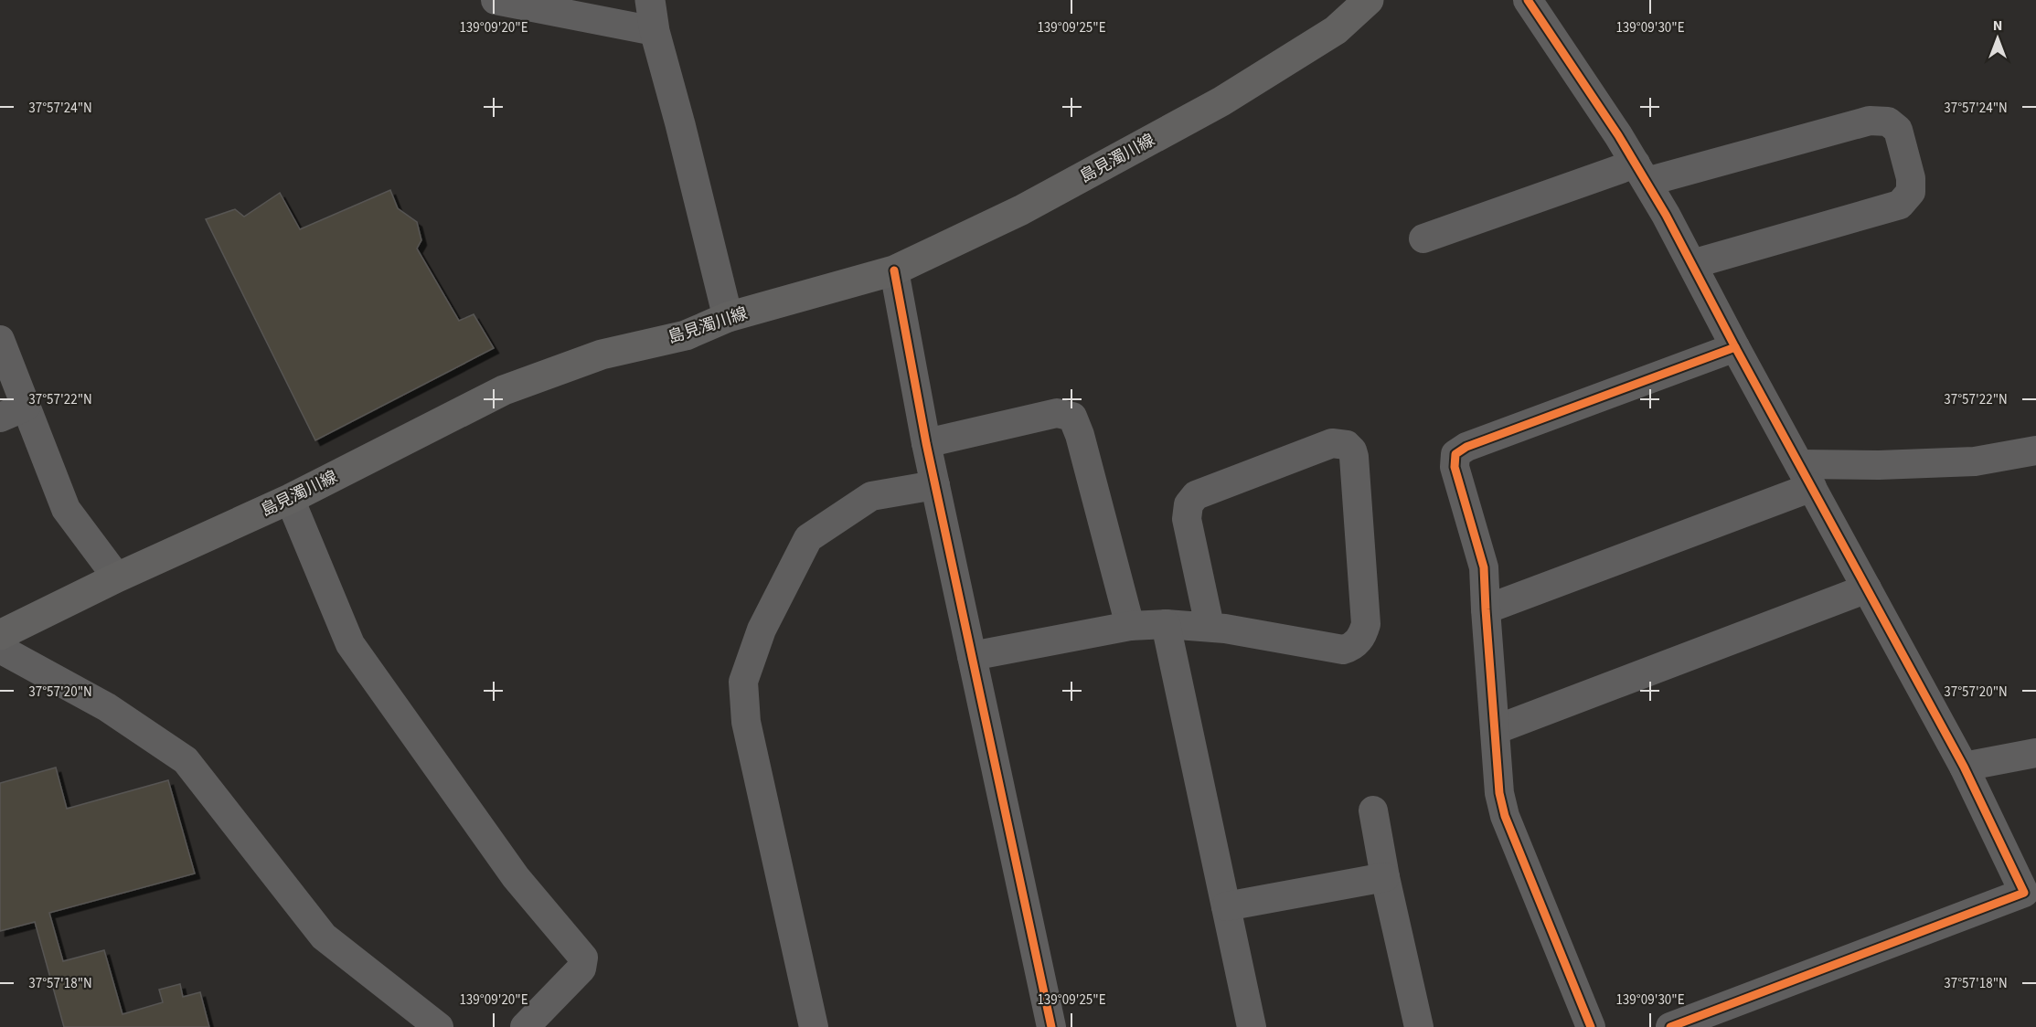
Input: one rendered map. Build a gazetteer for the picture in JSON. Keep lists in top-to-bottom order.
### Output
{
  "streets": {
    "main road": ["島見濁川線"]
  },
  "north": "top",
  "coordinates": [
    "139°09'20\"E",
    "139°09'25\"E",
    "139°09'30\"E",
    "37°57'24\"N",
    "37°57'22\"N",
    "37°57'20\"N",
    "37°57'18\"N"
  ]
}
